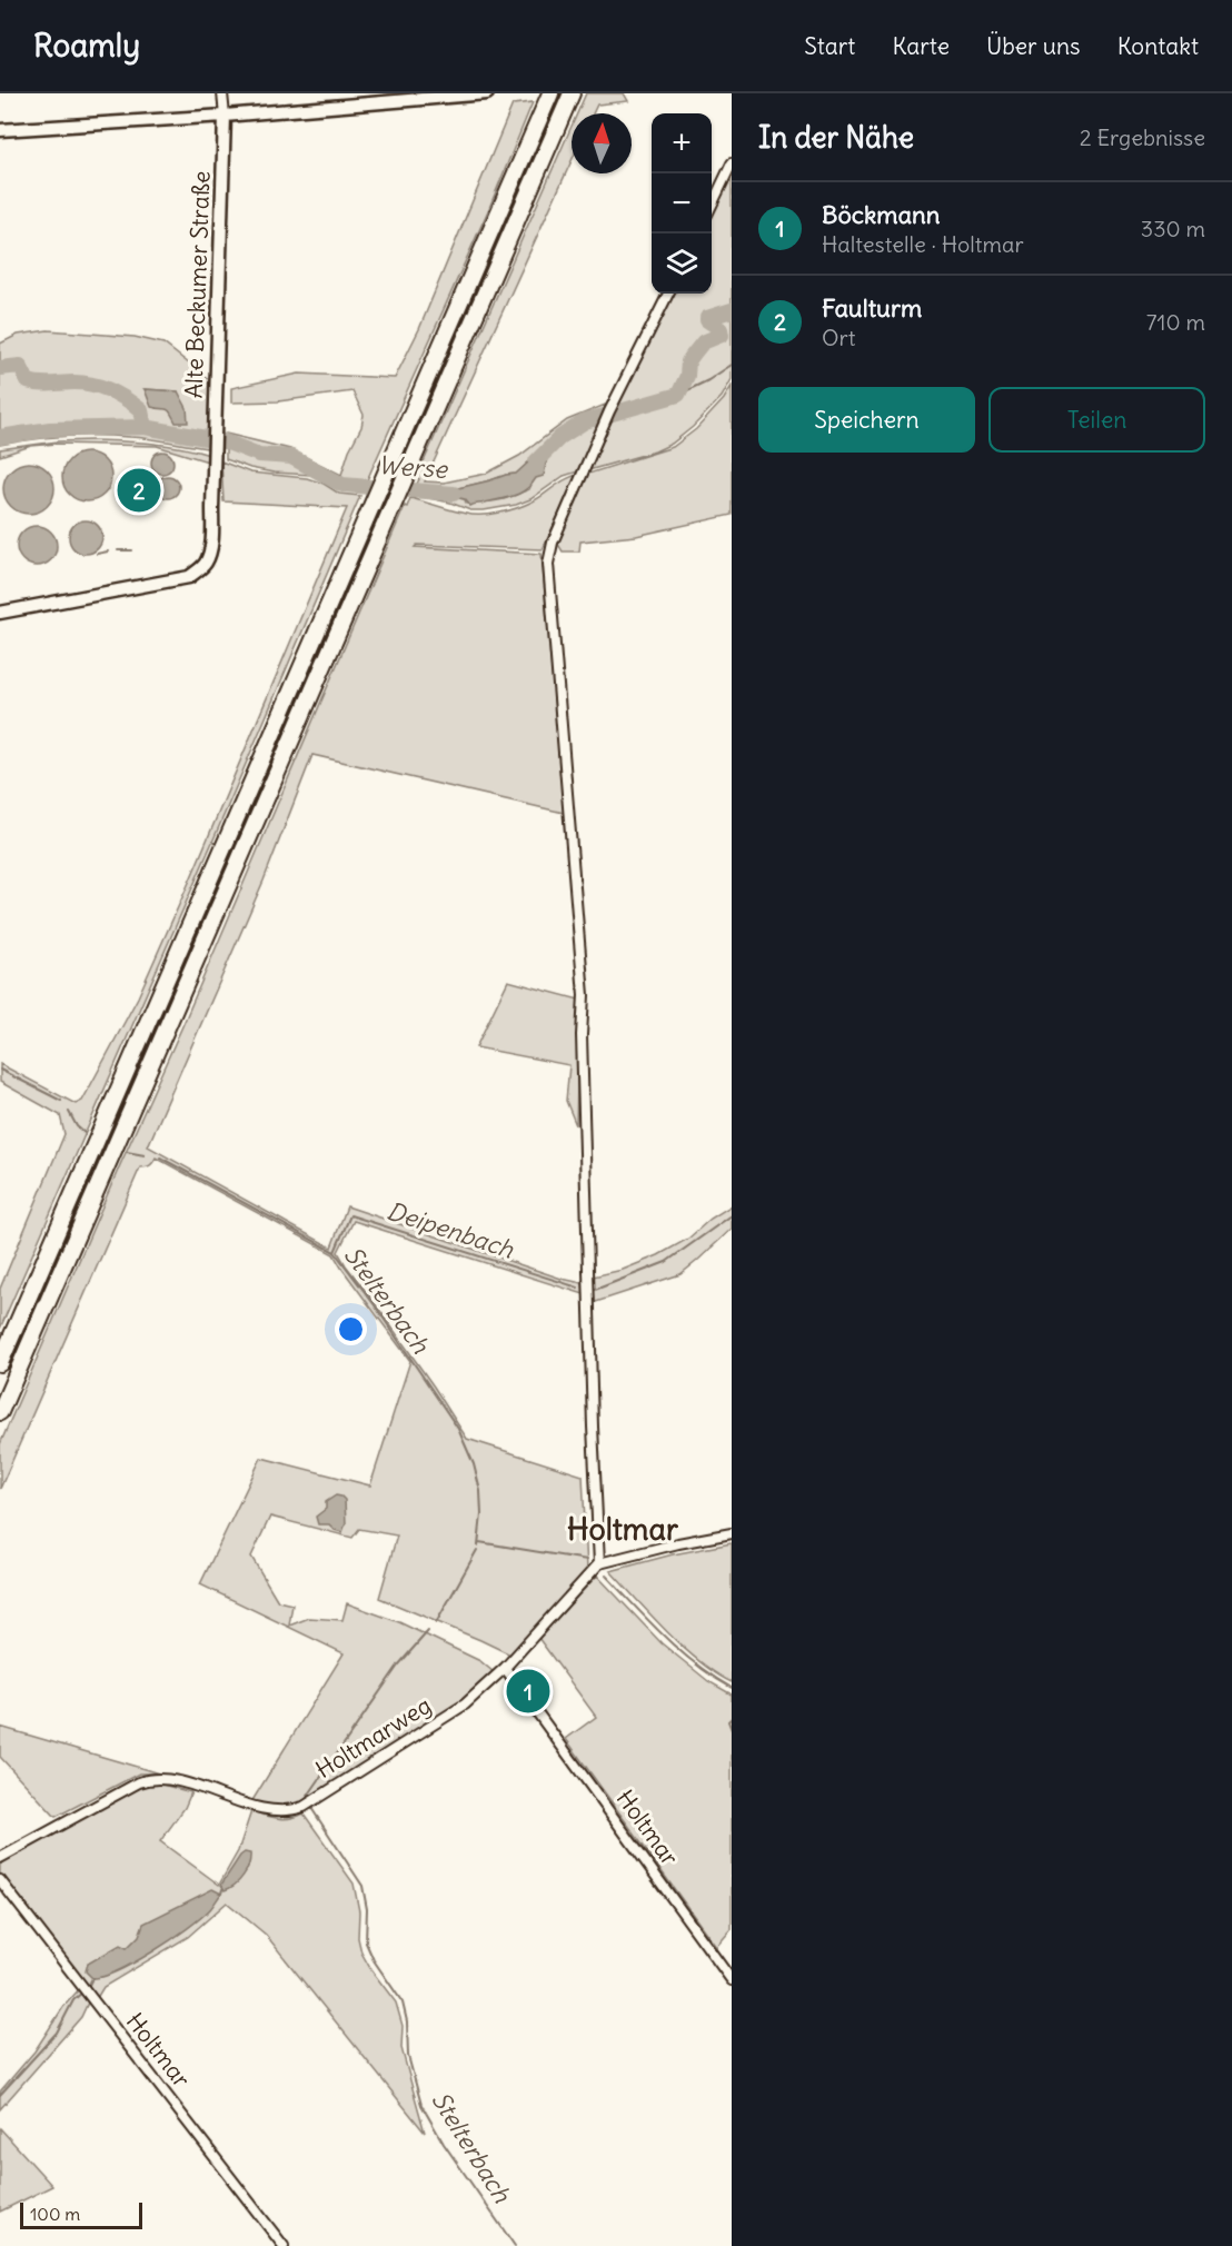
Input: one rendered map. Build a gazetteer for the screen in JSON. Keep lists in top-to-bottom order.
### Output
{
  "streets": {
    "street": ["Alte Beckumer Straße", "Holtmarweg", "Holtmar"]
  },
  "crossings": [
    ["Holtmarweg", "Holtmar"]
  ],
  "districts": ["Holtmar"],
  "water": ["Werse", "Deipenbach", "Stelterbach"],
  "scale_bar": "100 m",
  "north": "top",
  "page": {
    "header": "Roamly",
    "nav": [
      "Start",
      "Karte",
      "Über uns",
      "Kontakt"
    ],
    "heading": ["In der Nähe", "2 Ergebnisse"],
    "map_buttons": ["+", "−"],
    "list": [
      {
        "mark": "1",
        "name": "Böckmann",
        "note": "Haltestelle · Holtmar",
        "value": "330 m"
      },
      {
        "mark": "2",
        "name": "Faulturm",
        "note": "Ort",
        "value": "710 m"
      }
    ],
    "buttons": ["Speichern", "Teilen"],
    "pins": ["2", "1"],
    "scale": "100 m"
  }
}
